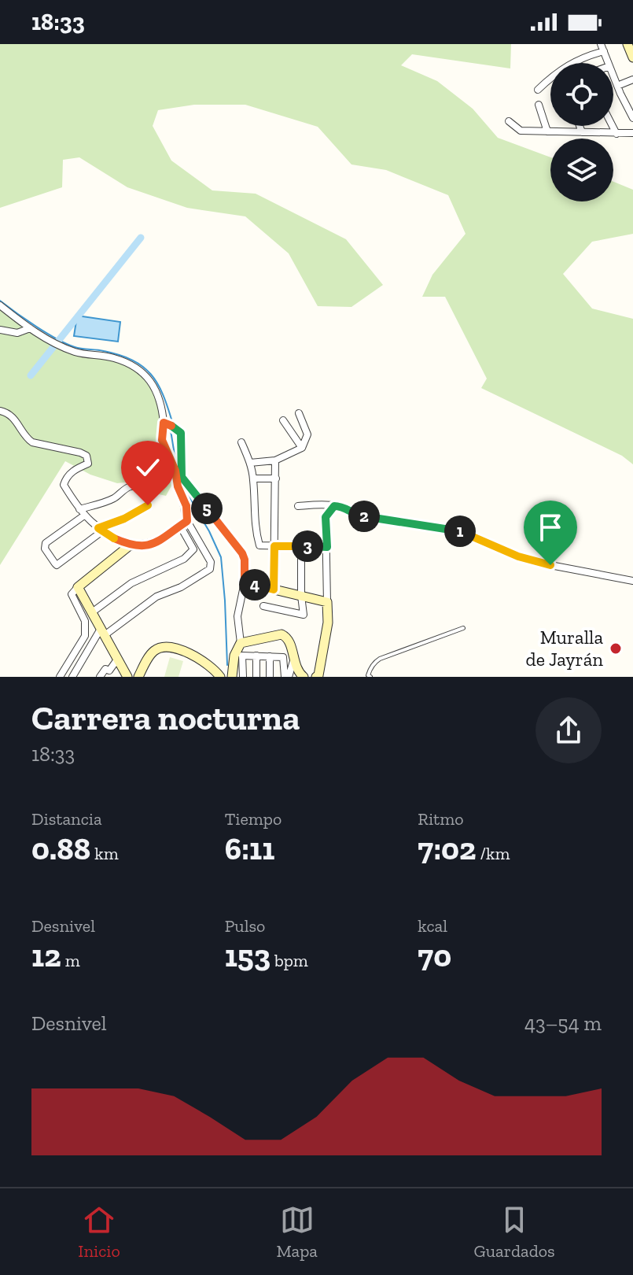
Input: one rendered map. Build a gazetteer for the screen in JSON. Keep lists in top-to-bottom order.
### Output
{
  "places": ["Muralla de Jayrán"],
  "page": {
    "status": "18:33",
    "pins": [
      "5",
      "2",
      "1",
      "3",
      "4"
    ],
    "heading": ["Carrera nocturna", "18:33"],
    "stats": [
      ["Distancia", "0.88 km"],
      ["Tiempo", "6:11"],
      ["Ritmo", "7:02 /km"],
      ["Desnivel", "12 m"],
      ["Pulso", "153 bpm"],
      ["kcal", "70"]
    ],
    "chart": ["Desnivel", "43–54 m"],
    "tabs": ["Inicio", "Mapa", "Guardados"]
  }
}
